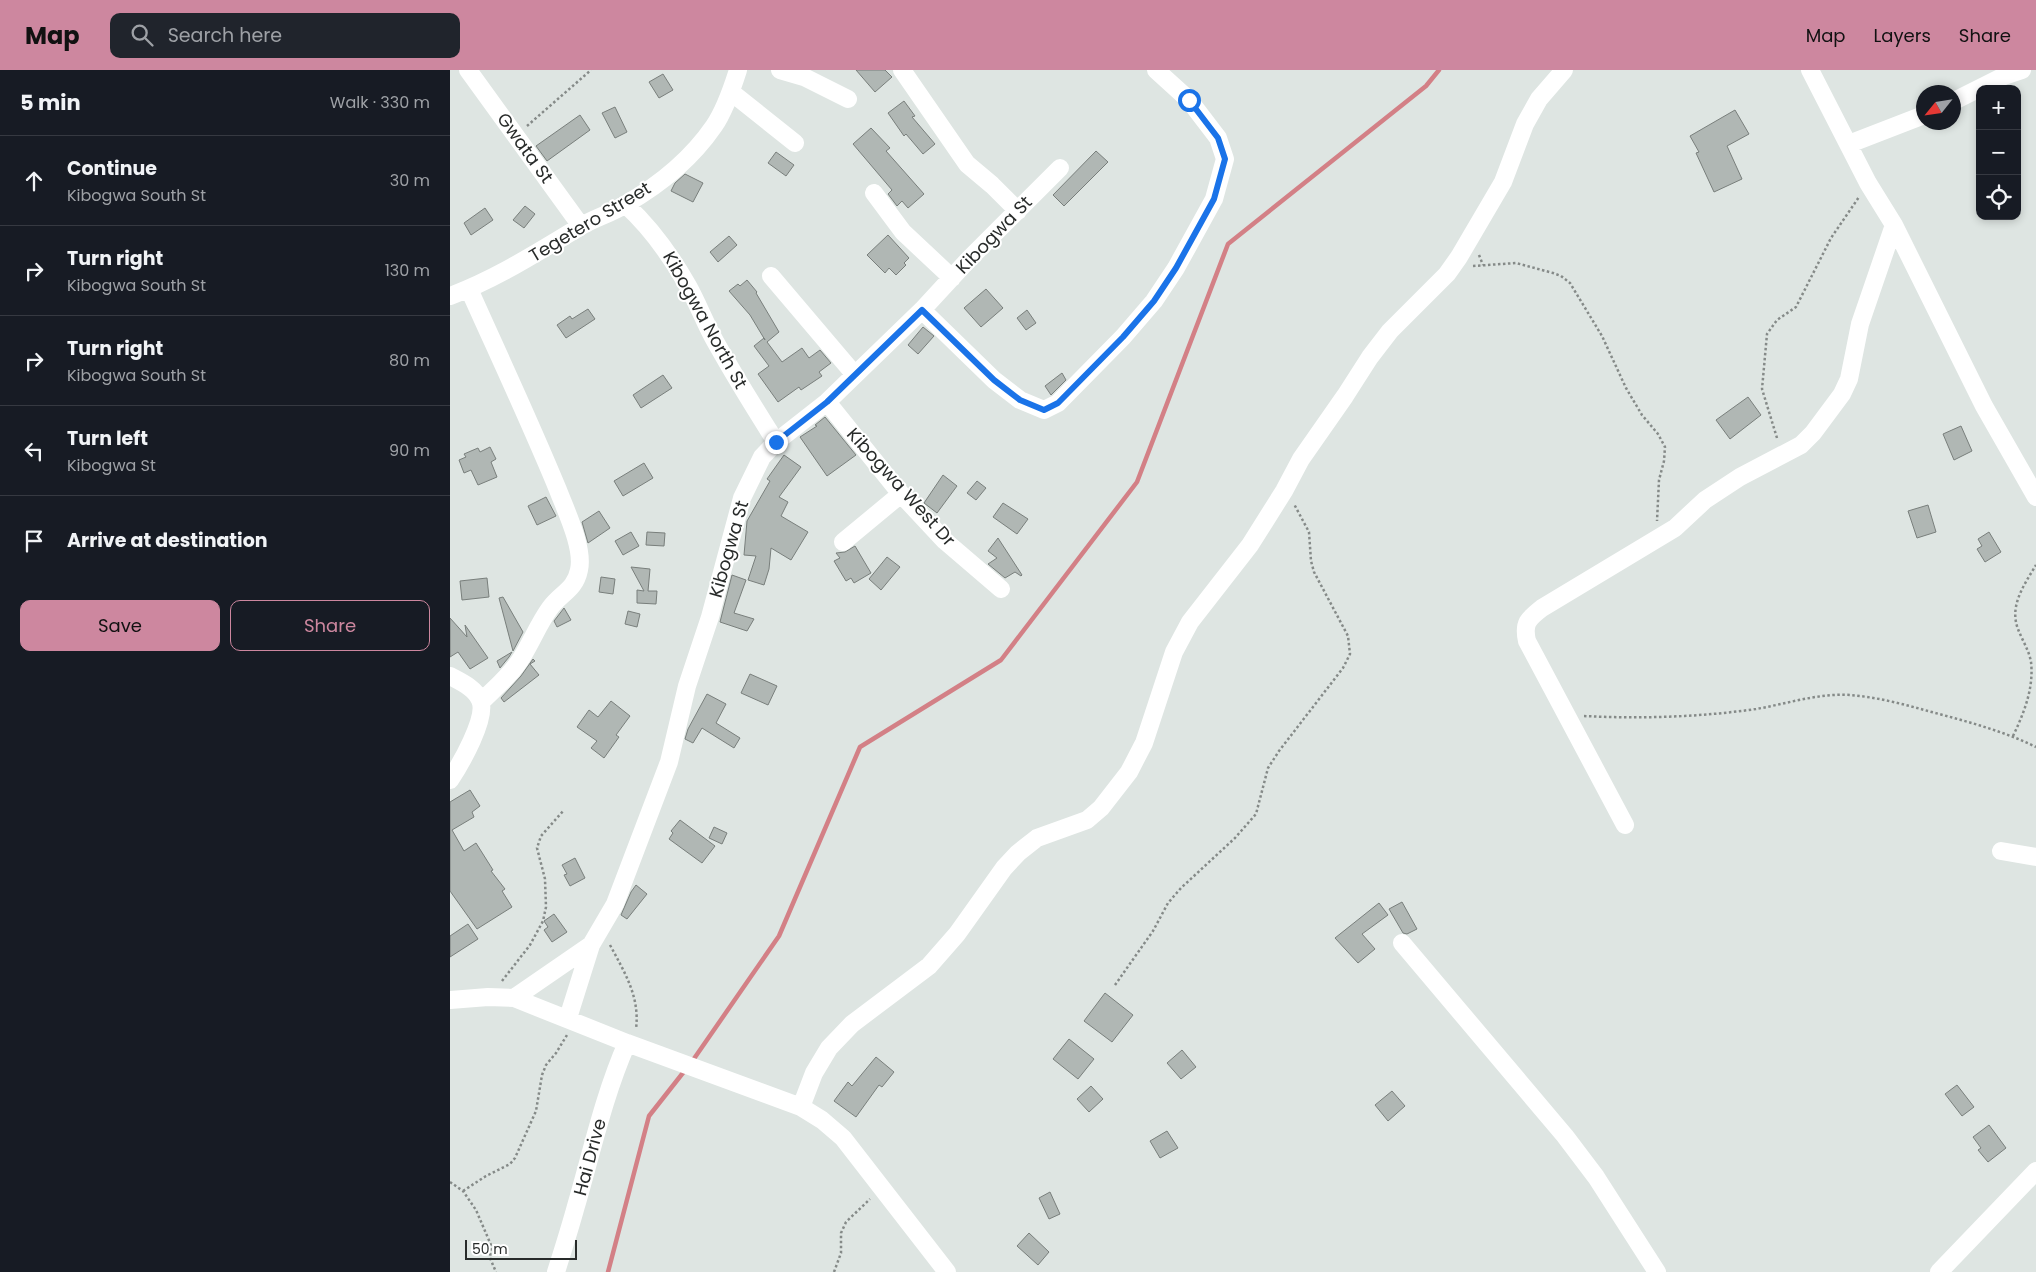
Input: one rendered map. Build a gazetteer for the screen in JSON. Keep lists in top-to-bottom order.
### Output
{
  "streets": {
    "street": [
      "Gwata St",
      "Tegetero Street",
      "Kibogwa St",
      "Kibogwa North St",
      "Kibogwa West Dr",
      "Hai Drive"
    ]
  },
  "crossings": [
    ["Gwata St", "Tegetero Street"],
    ["Tegetero Street", "Kibogwa North St"],
    ["Kibogwa St", "Kibogwa North St"],
    ["Kibogwa St", "Kibogwa West Dr"]
  ],
  "scale_bar": "50 m",
  "north": "bottom left",
  "page": {
    "header": "Map",
    "search": "Search here",
    "nav": ["Map", "Layers", "Share"],
    "heading": ["5 min", "Walk · 330 m"],
    "map_buttons": ["+", "−"],
    "list": [
      ["Continue", "Kibogwa South St", "30 m"],
      ["Turn right", "Kibogwa South St", "130 m"],
      ["Turn right", "Kibogwa South St", "80 m"],
      ["Turn left", "Kibogwa St", "90 m"],
      "Arrive at destination"
    ],
    "buttons": ["Save", "Share"],
    "scale": "50 m"
  }
}
